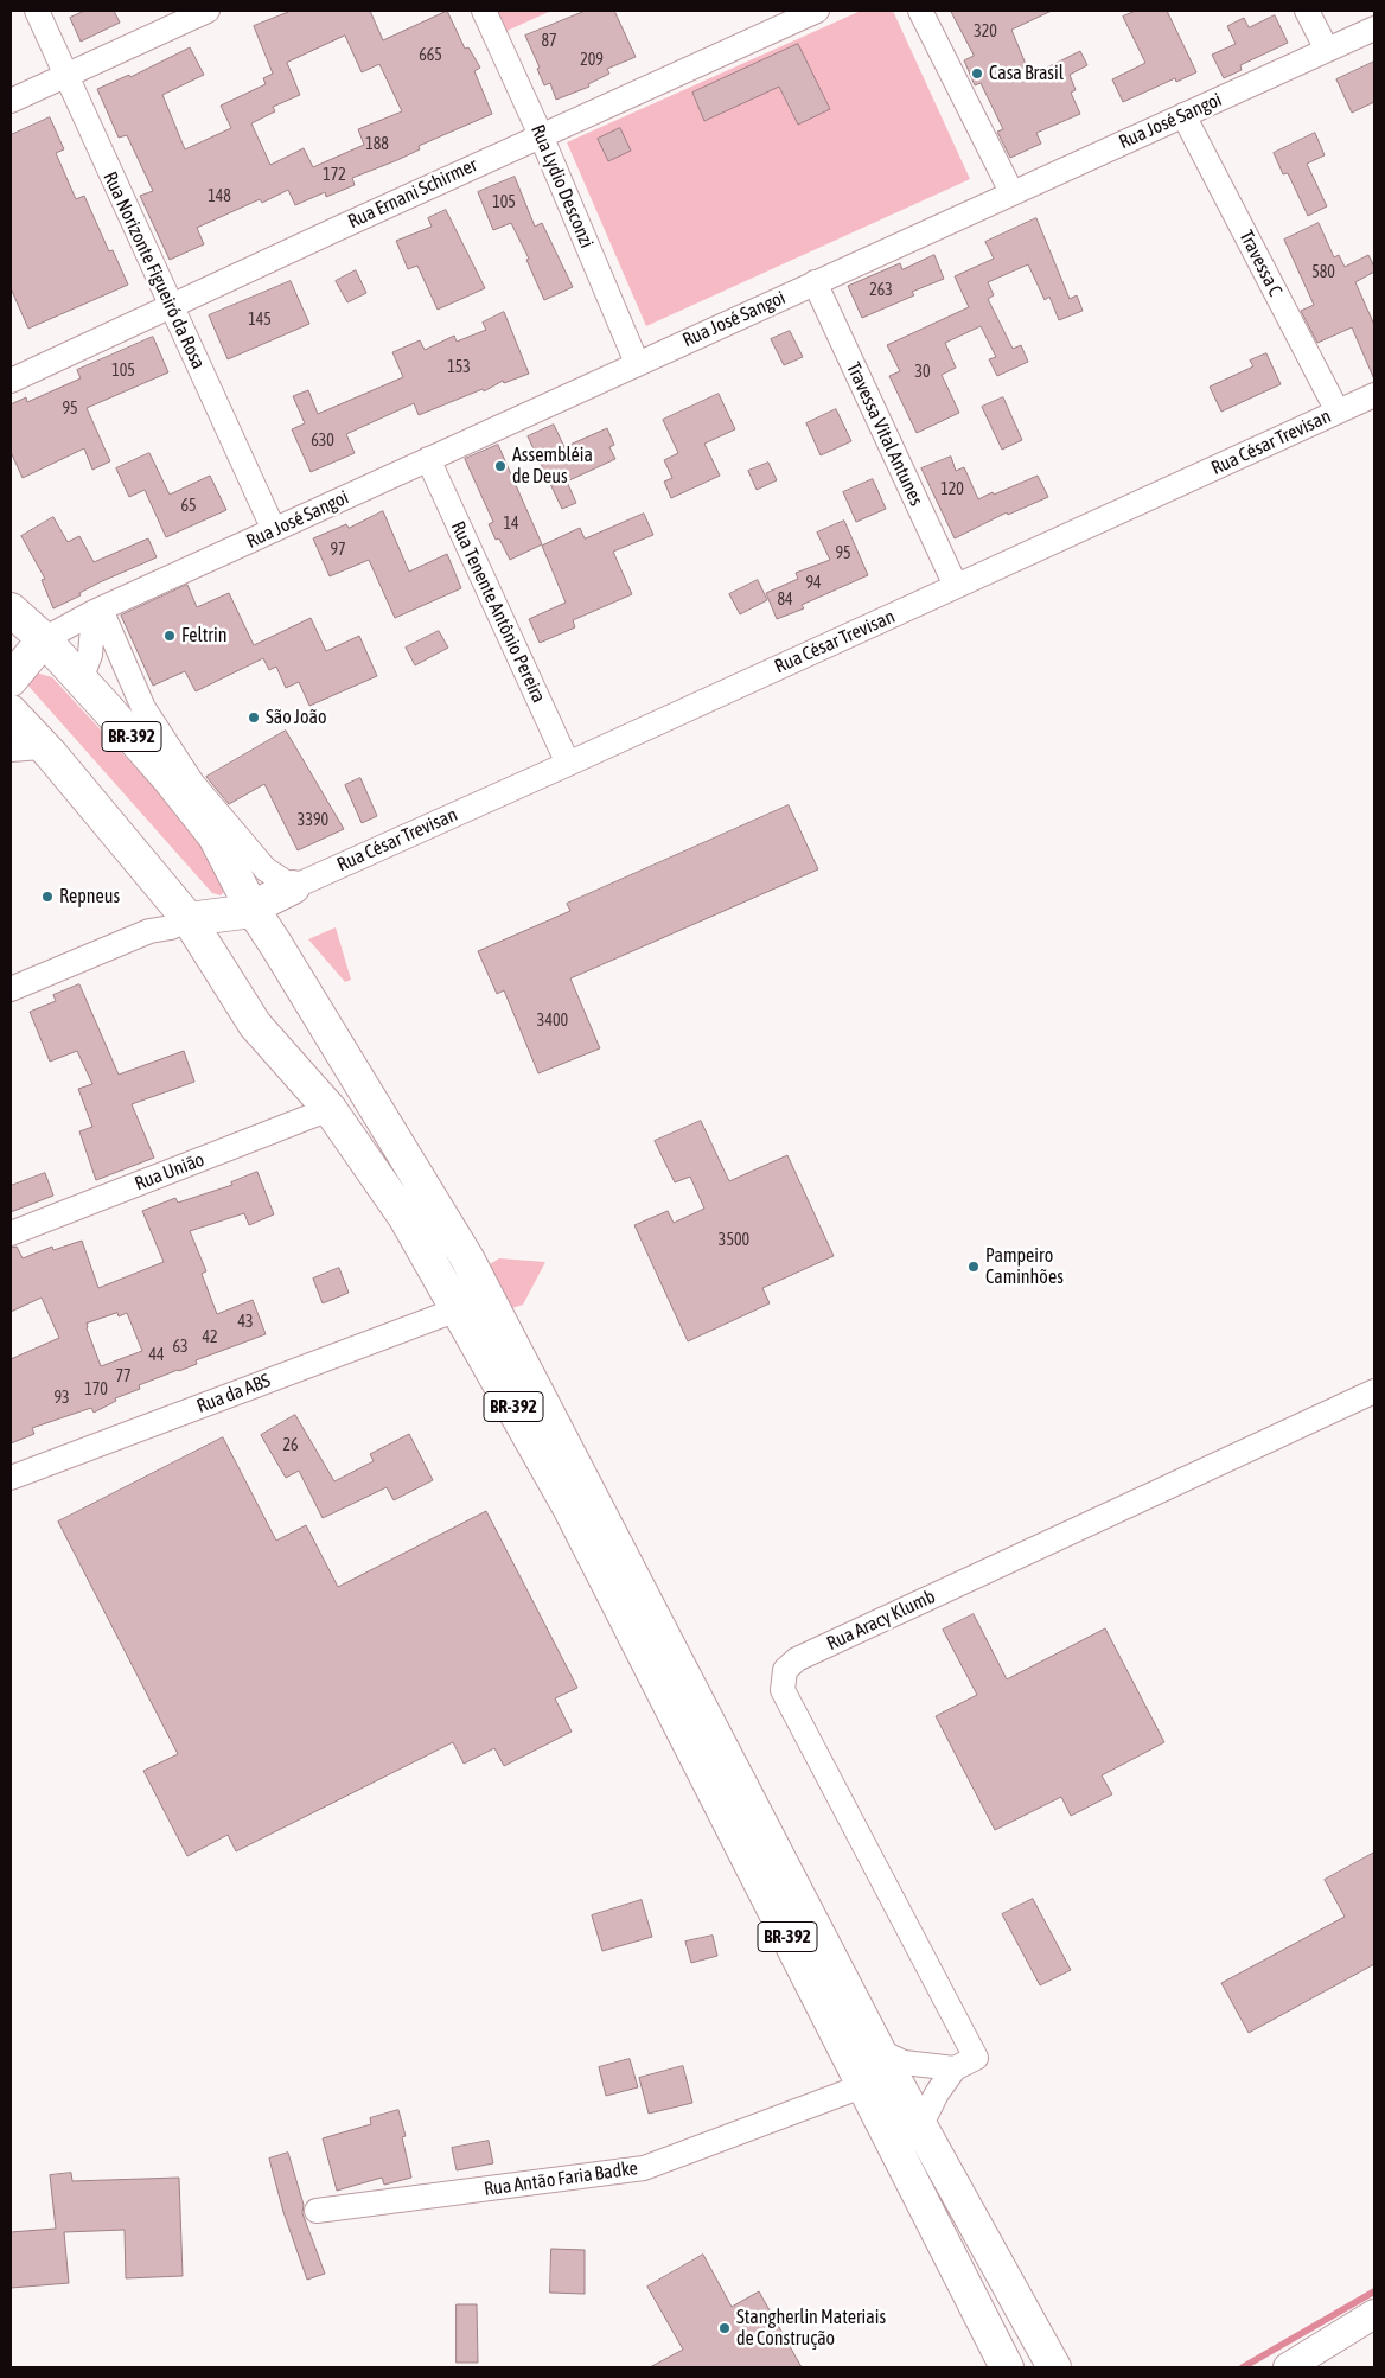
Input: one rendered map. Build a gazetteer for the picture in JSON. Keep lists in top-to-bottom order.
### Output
{
  "streets": {
    "highway": ["BR-392"],
    "street": [
      "Rua José Sangoi",
      "Rua Lydio Desconzi",
      "Rua Ernani Schirmer",
      "Travessa C",
      "Rua Norizonte Figueiró da Rosa",
      "Travessa Vital Antunes",
      "Rua César Trevisan",
      "Rua Tenente Antônio Pereira",
      "Rua União",
      "Rua da ABS",
      "Rua Aracy Klumb",
      "Rua Antão Faria Badke"
    ]
  },
  "crossings": [
    ["Rua José Sangoi", "Rua Lydio Desconzi"],
    ["Rua José Sangoi", "Travessa C"],
    ["Rua José Sangoi", "Rua Norizonte Figueiró da Rosa"],
    ["Rua José Sangoi", "Travessa Vital Antunes"],
    ["Rua José Sangoi", "Rua Tenente Antônio Pereira"],
    ["Rua José Sangoi", "BR-392"],
    ["Rua Lydio Desconzi", "Rua Ernani Schirmer"],
    ["Rua Ernani Schirmer", "Rua Norizonte Figueiró da Rosa"],
    ["Travessa C", "Rua César Trevisan"],
    ["Travessa Vital Antunes", "Rua César Trevisan"],
    ["Rua César Trevisan", "Rua Tenente Antônio Pereira"],
    ["Rua César Trevisan", "BR-392"],
    ["BR-392", "Rua União"],
    ["BR-392", "Rua da ABS"],
    ["BR-392", "Rua Antão Faria Badke"]
  ],
  "places": [
    "Casa Brasil",
    "Assembléia de Deus",
    "Feltrin",
    "São João",
    "Repneus",
    "Pampeiro Caminhões",
    "Stangherlin Materiais de Construção"
  ],
  "house_numbers": [
    "320",
    "87",
    "665",
    "209",
    "188",
    "172",
    "148",
    "105",
    "580",
    "263",
    "145",
    "153",
    "105",
    "30",
    "95",
    "630",
    "120",
    "65",
    "14",
    "97",
    "95",
    "94",
    "84",
    "3390",
    "3400",
    "3500",
    "43",
    "42",
    "63",
    "44",
    "77",
    "170",
    "93",
    "26"
  ]
}
